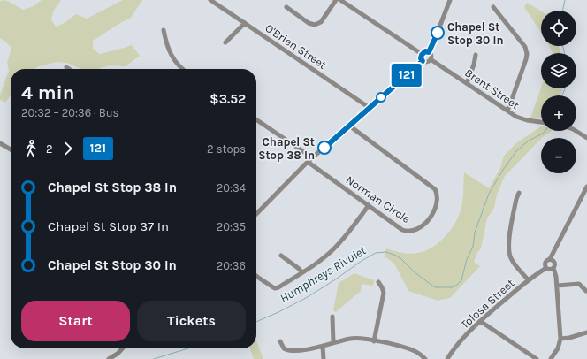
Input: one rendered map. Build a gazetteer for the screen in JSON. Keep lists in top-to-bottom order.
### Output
{
  "streets": {
    "street": [
      "O'Brien Street",
      "Brent Street",
      "Norman Circle",
      "Tolosa Street"
    ]
  },
  "water": ["Humphreys Rivulet"],
  "places": ["Chapel St Stop 30 In", "Chapel St Stop 38 In"],
  "lines": ["bus line 121"],
  "page": {
    "on_map": "121",
    "map_buttons": ["+", "−"],
    "heading": ["4 min", "20:32 – 20:36 · Bus", "$3.52"],
    "legs": ["2", "121", "2 stops"],
    "list": [
      {
        "name": "Chapel St Stop 38 In",
        "value": "20:34"
      },
      {
        "name": "Chapel St Stop 37 In",
        "value": "20:35"
      },
      {
        "name": "Chapel St Stop 30 In",
        "value": "20:36"
      }
    ],
    "buttons": ["Start", "Tickets"]
  }
}
